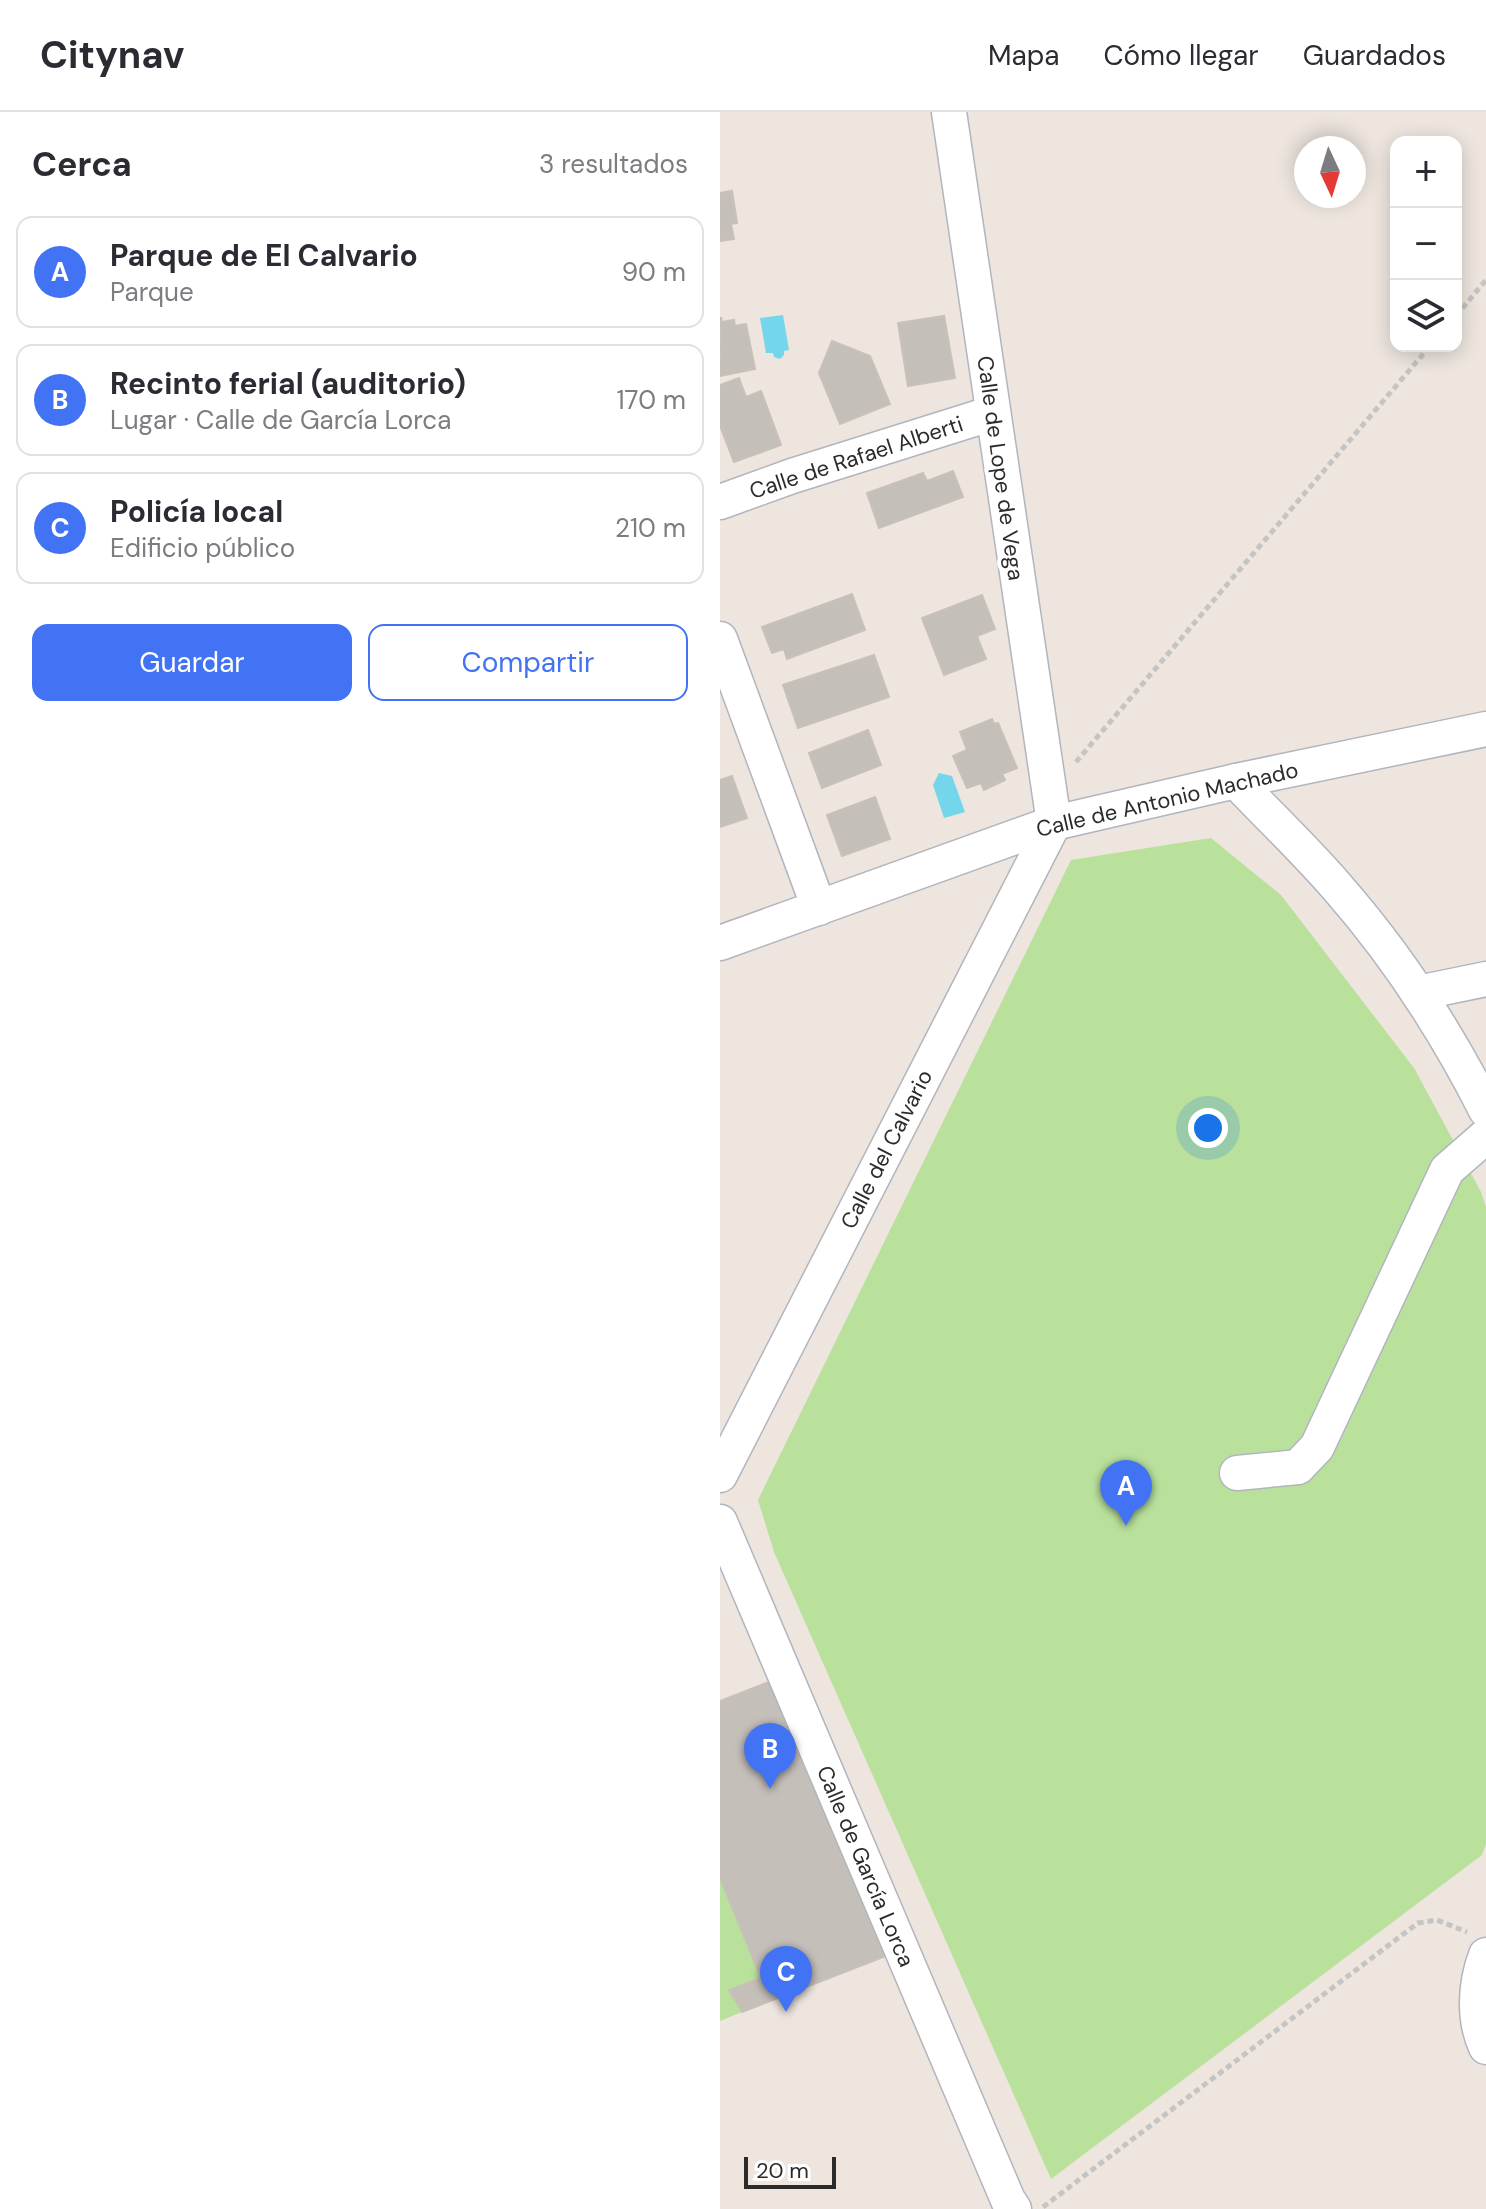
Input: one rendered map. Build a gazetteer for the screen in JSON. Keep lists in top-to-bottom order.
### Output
{
  "streets": {
    "street": [
      "Calle de Rafael Alberti",
      "Calle de Lope de Vega",
      "Calle de Antonio Machado",
      "Calle del Calvario",
      "Calle de García Lorca"
    ]
  },
  "crossings": [
    ["Calle de Rafael Alberti", "Calle de Lope de Vega"],
    ["Calle de Lope de Vega", "Calle de Antonio Machado"],
    ["Calle de Lope de Vega", "Calle del Calvario"],
    ["Calle de Antonio Machado", "Calle del Calvario"]
  ],
  "scale_bar": "20 m",
  "north": "bottom",
  "page": {
    "header": "Citynav",
    "nav": ["Mapa", "Cómo llegar", "Guardados"],
    "heading": ["Cerca", "3 resultados"],
    "map_buttons": ["+", "−"],
    "list": [
      {
        "mark": "A",
        "name": "Parque de El Calvario",
        "note": "Parque",
        "value": "90 m"
      },
      {
        "mark": "B",
        "name": "Recinto ferial (auditorio)",
        "note": "Lugar · Calle de García Lorca",
        "value": "170 m"
      },
      {
        "mark": "C",
        "name": "Policía local",
        "note": "Edificio público",
        "value": "210 m"
      }
    ],
    "buttons": ["Guardar", "Compartir"],
    "pins": ["A", "B", "C"],
    "scale": "20 m"
  }
}
